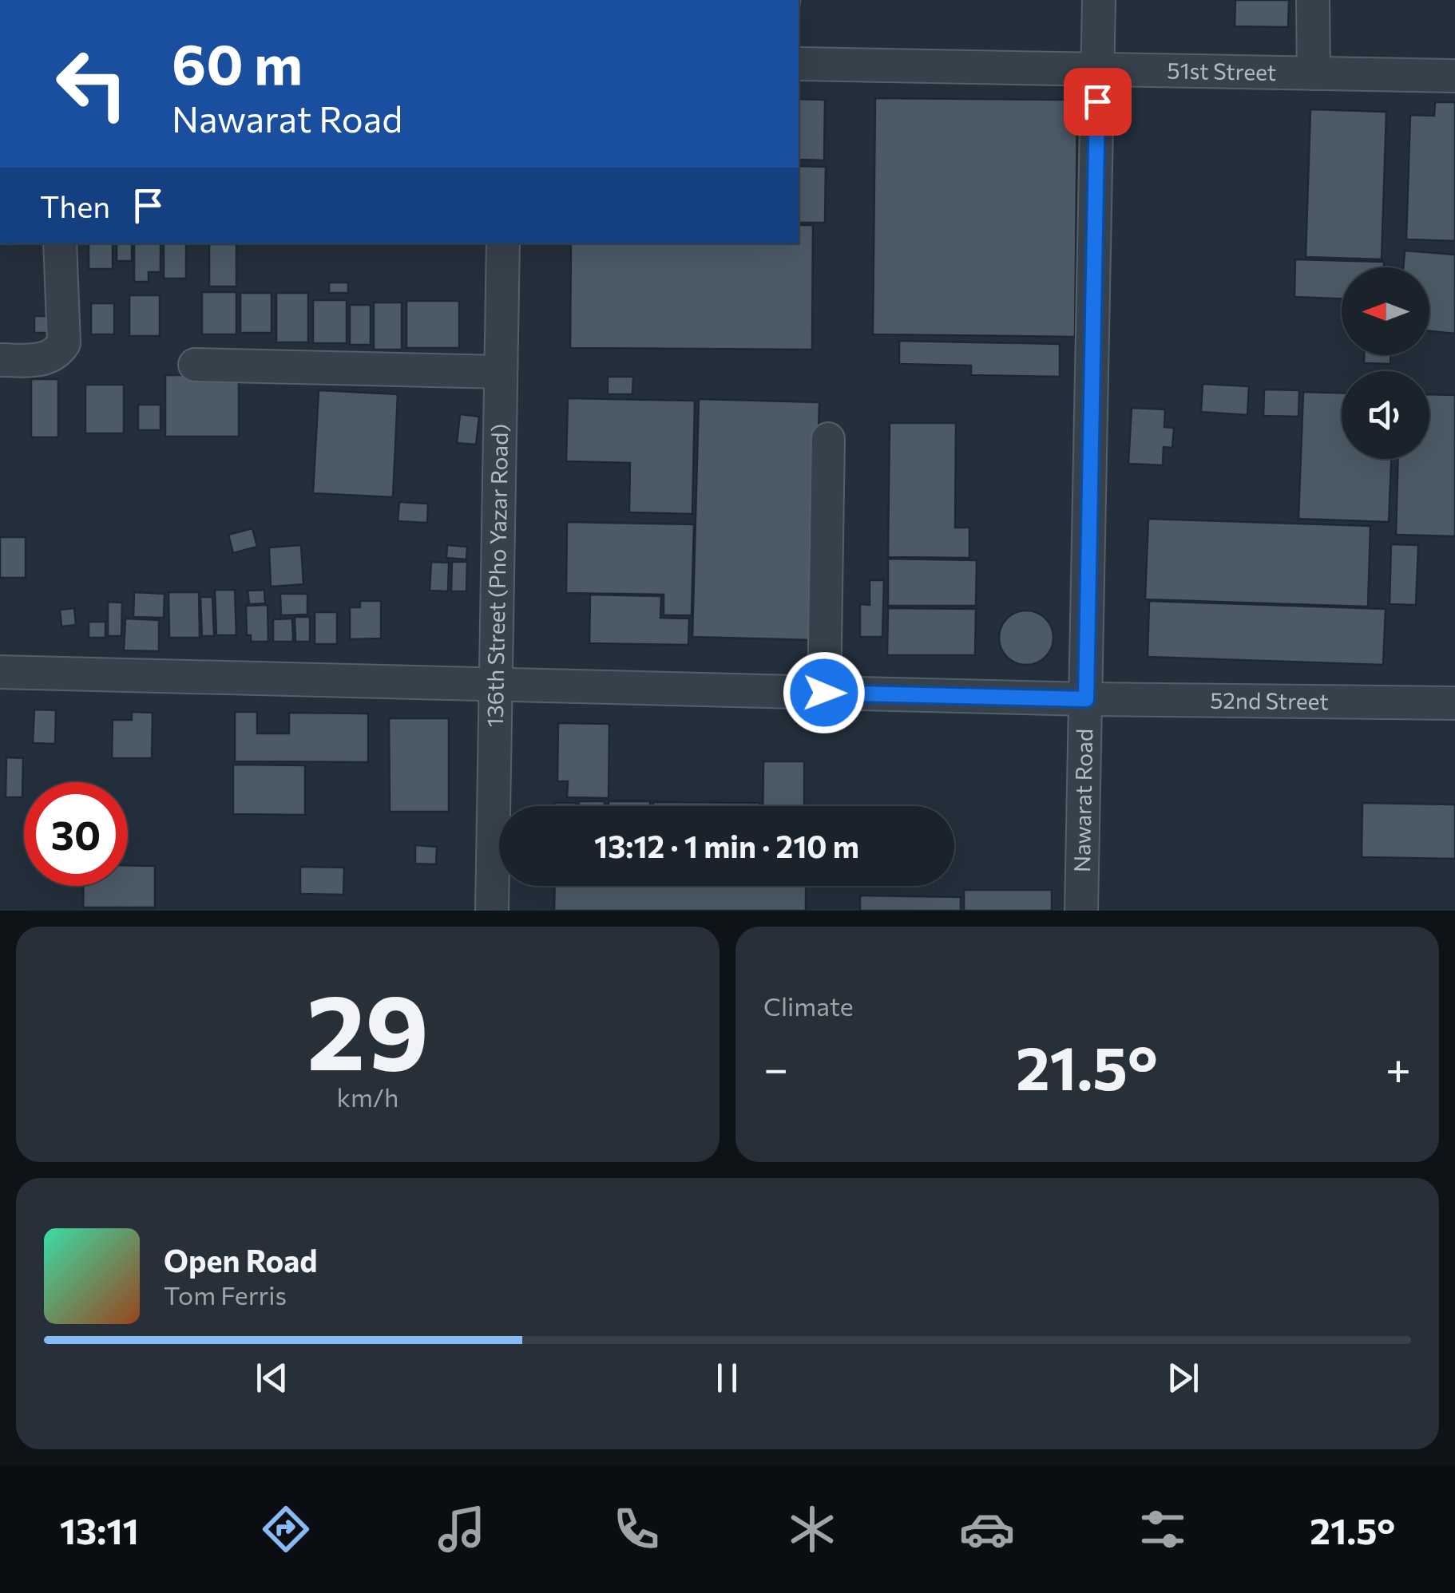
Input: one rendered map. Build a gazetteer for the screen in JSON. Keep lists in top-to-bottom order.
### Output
{
  "streets": {
    "street": [
      "51st Street",
      "136th Street (Pho Yazar Road)",
      "52nd Street",
      "Nawarat Road"
    ]
  },
  "crossings": [
    ["51st Street", "Nawarat Road"],
    ["136th Street (Pho Yazar Road)", "52nd Street"],
    ["52nd Street", "Nawarat Road"]
  ],
  "north": "left",
  "page": {
    "turn": ["60 m", "Nawarat Road"],
    "then": "Then",
    "limit": "30",
    "trip": "13:12 · 1 min · 210 m",
    "tile": [
      ["29", "km/h"],
      "Climate"
    ],
    "heat": ["−", "21.5°", "+"],
    "song": ["Open Road", "Tom Ferris"],
    "tabs": ["13:11", "21.5°"]
  }
}
